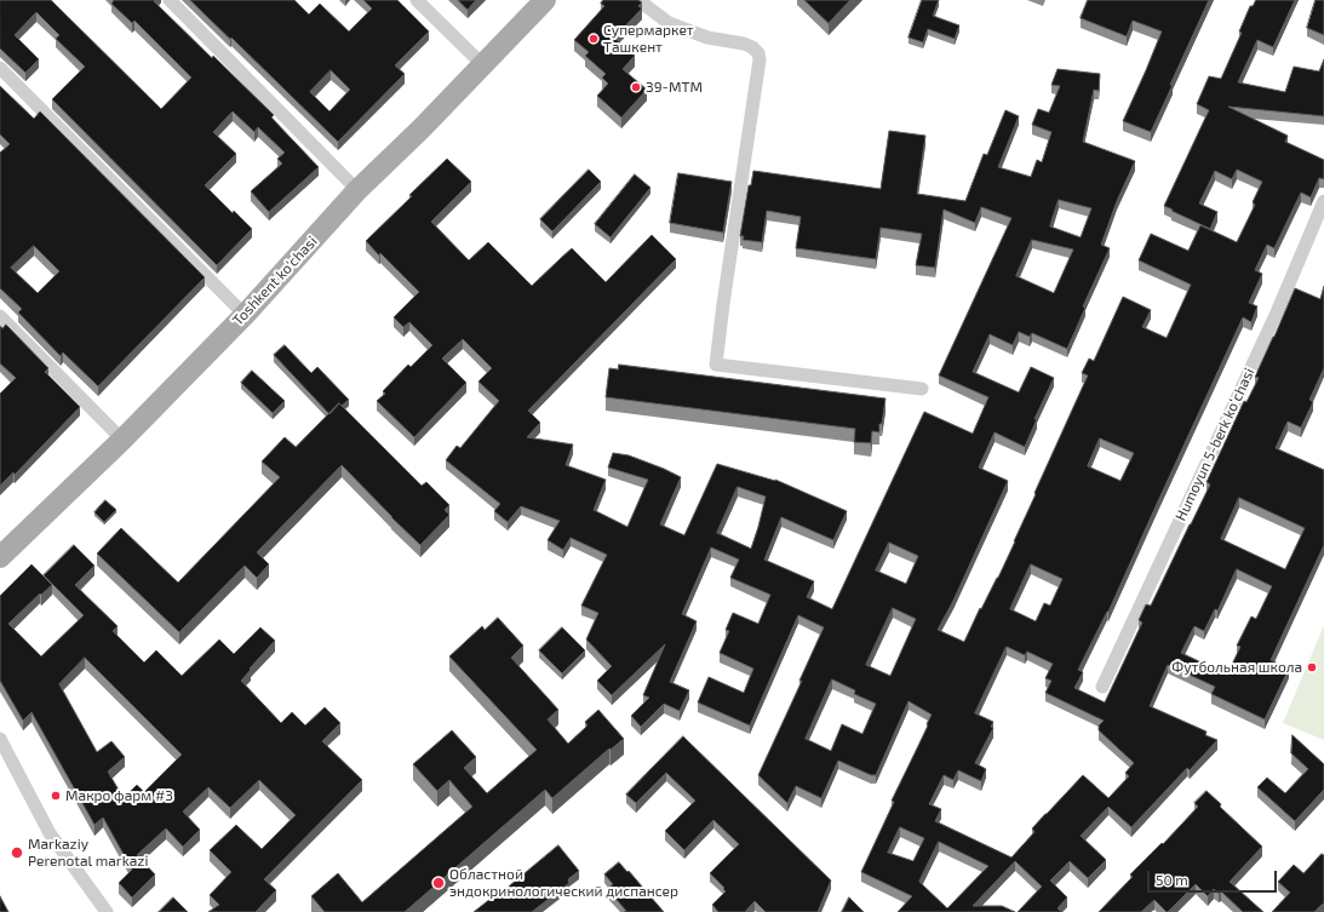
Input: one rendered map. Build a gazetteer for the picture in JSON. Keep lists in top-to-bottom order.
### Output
{
  "streets": {
    "main road": ["Toshkent ko'chasi"],
    "street": ["Humoyun 5-berk koʻchasi"]
  },
  "places": [
    "Супермаркет Ташкент",
    "39-MTM",
    "Футбольная школа",
    "Макро фарм #3",
    "Markaziy Perenotal markazi",
    "Областной эндокринологический диспансер"
  ],
  "scale_bar": "50 m"
}
